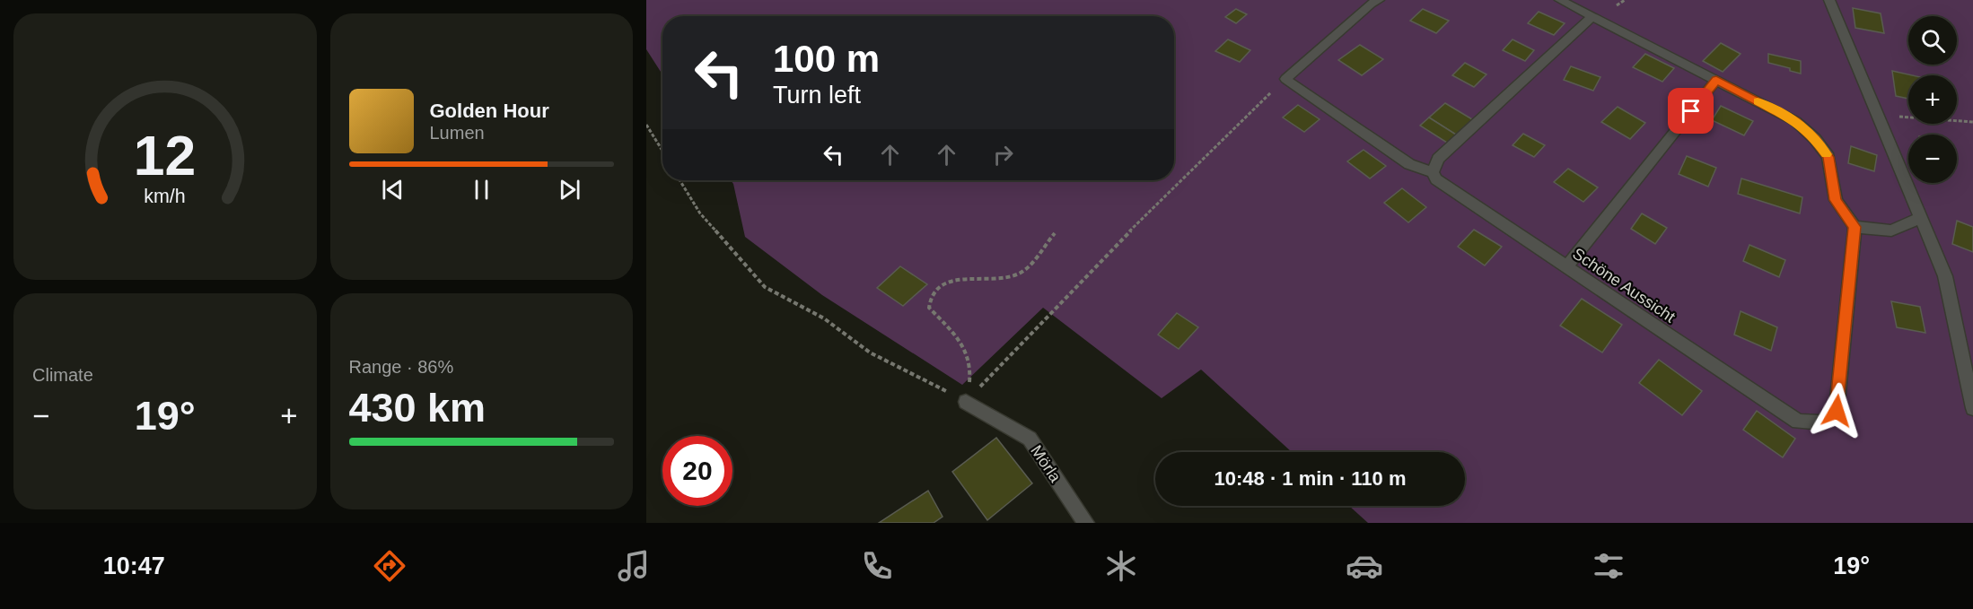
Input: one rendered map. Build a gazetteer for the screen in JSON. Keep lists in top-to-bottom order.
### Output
{
  "streets": {
    "street": ["Schöne Aussicht", "Mörla"]
  },
  "page": {
    "map_buttons": ["+", "−"],
    "turn": ["100 m", "Turn left"],
    "song": ["Golden Hour", "Lumen"],
    "tile": [
      "Climate",
      ["Range · 86%", "430 km"]
    ],
    "heat": ["−", "19°", "+"],
    "limit": "20",
    "trip": "10:48 · 1 min · 110 m",
    "tabs": ["10:47", "19°"],
    "gauge": ["12", "km/h"]
  }
}
